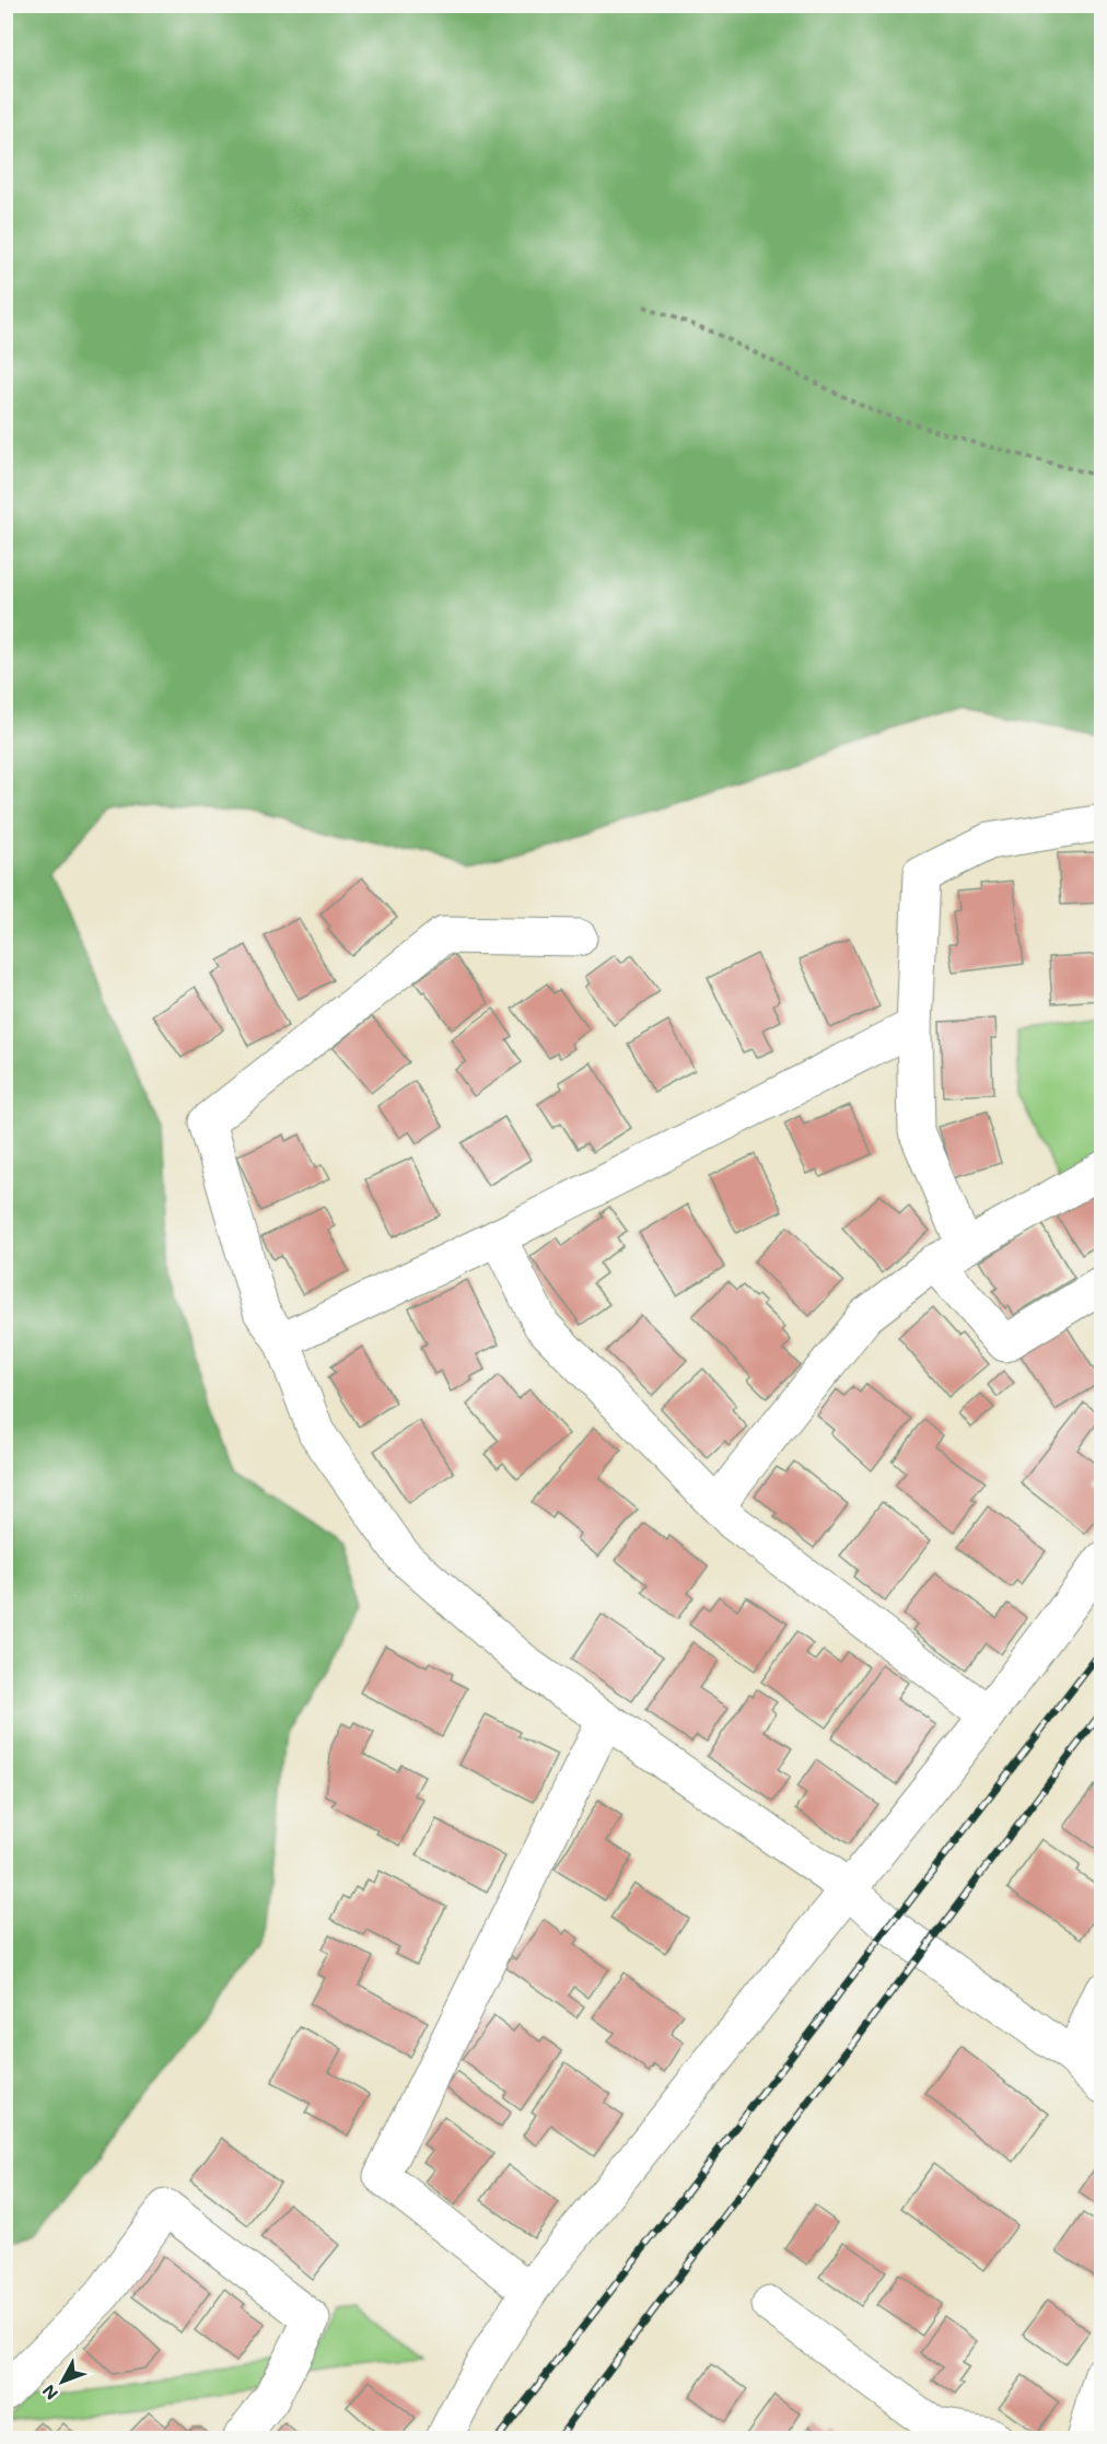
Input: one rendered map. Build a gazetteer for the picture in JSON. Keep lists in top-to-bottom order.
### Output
{
  "north": "bottom left"
}
